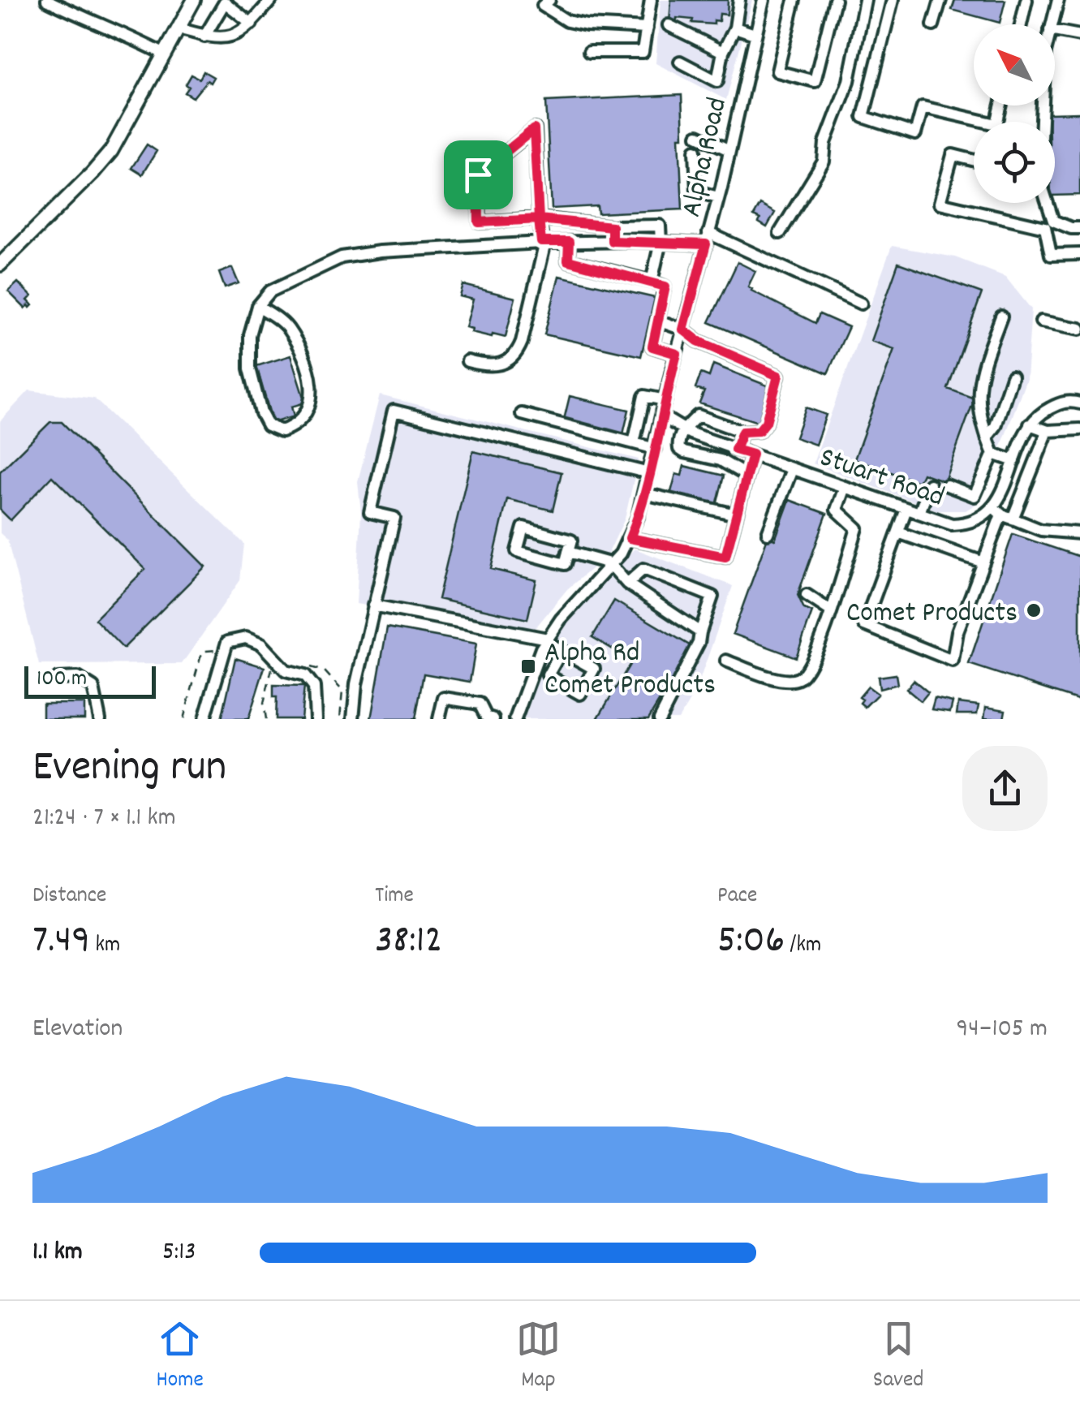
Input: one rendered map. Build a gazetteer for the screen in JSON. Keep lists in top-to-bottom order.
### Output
{
  "streets": {
    "street": ["Alpha Road", "Stuart Road"]
  },
  "crossings": [
    ["Alpha Road", "Stuart Road"]
  ],
  "places": {
    "other": ["Comet Products"],
    "transit": ["Alpha Rd Comet Products"]
  },
  "scale_bar": "100 m",
  "north": "top left",
  "page": {
    "scale": "100 m",
    "heading": ["Evening run", "21:24 · 7 × 1.1 km"],
    "stats": [
      ["Distance", "7.49 km"],
      ["Time", "38:12"],
      ["Pace", "5:06 /km"]
    ],
    "chart": ["Elevation", "94–105 m"],
    "list": [
      {
        "name": "1.1 km",
        "note": "5:13"
      }
    ],
    "tabs": ["Home", "Map", "Saved"]
  }
}
